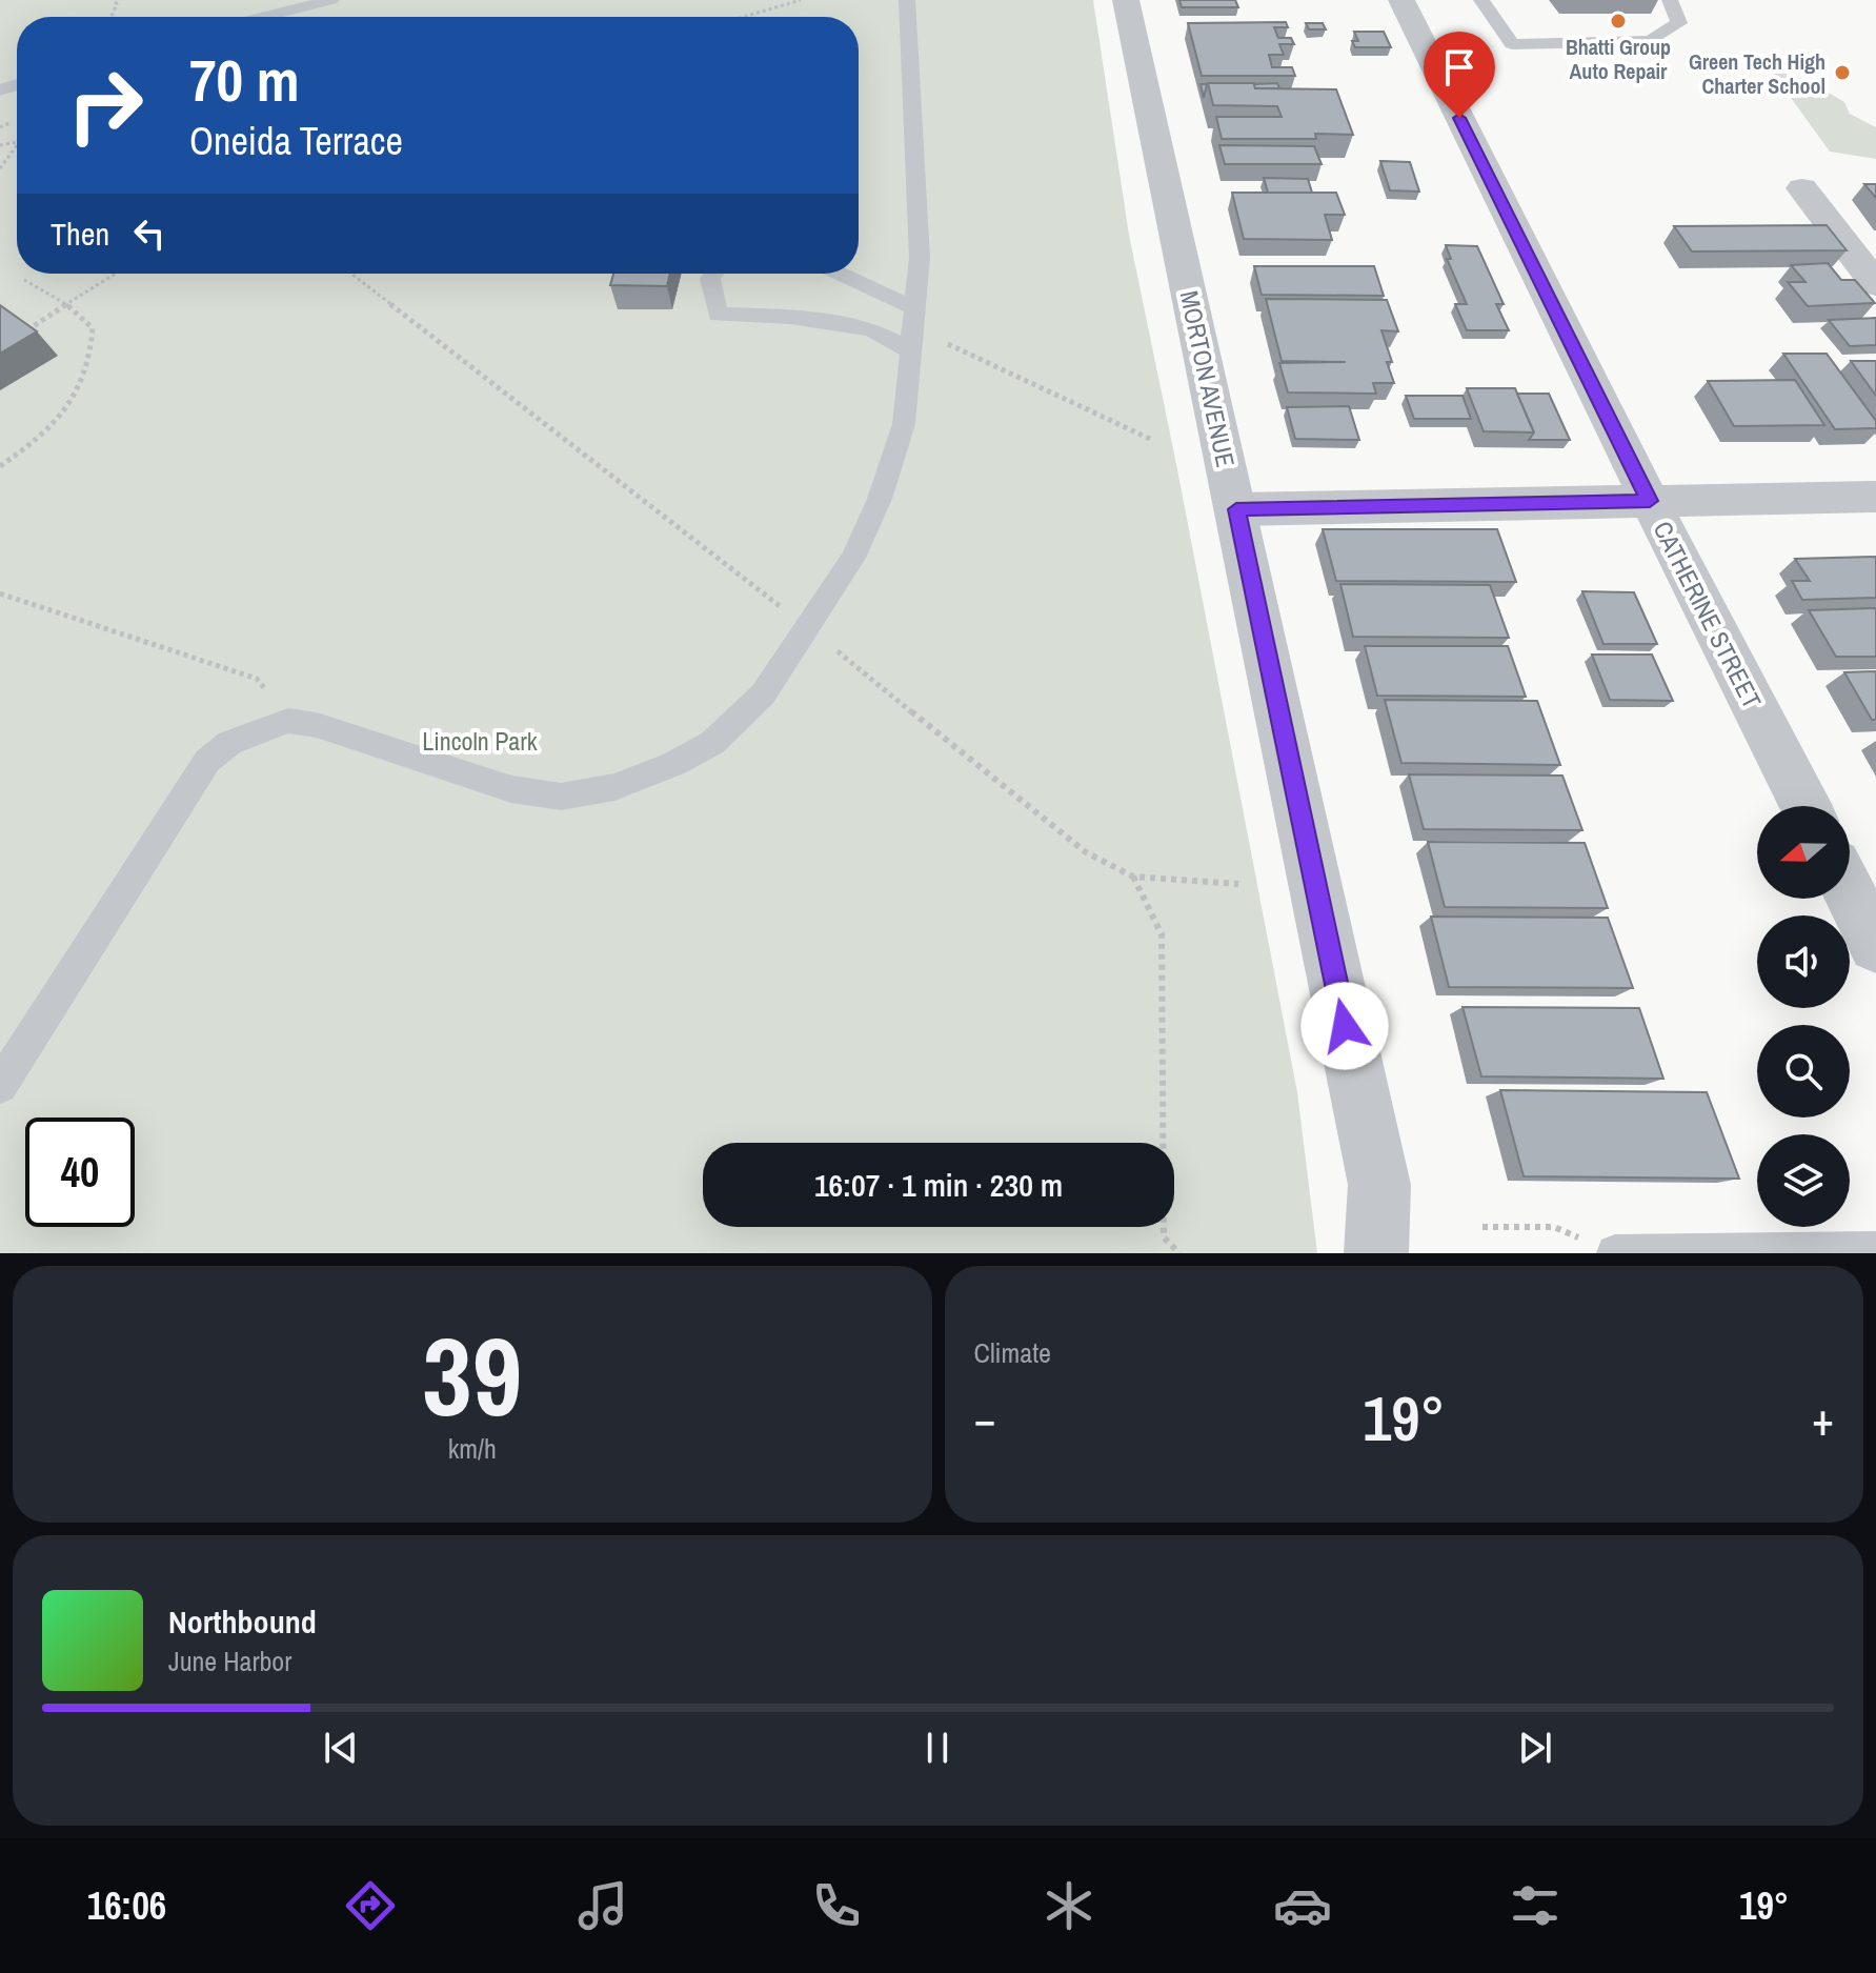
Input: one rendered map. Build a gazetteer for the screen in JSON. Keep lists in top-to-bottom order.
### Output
{
  "streets": {
    "street": ["MORTON AVENUE", "CATHERINE STREET"]
  },
  "parks": ["Lincoln Park"],
  "places": ["Bhatti Group Auto Repair", "Green Tech High Charter School"],
  "north": "left",
  "page": {
    "turn": ["70 m", "Oneida Terrace"],
    "then": "Then",
    "limit": "40",
    "trip": "16:07 · 1 min · 230 m",
    "tile": [
      ["39", "km/h"],
      "Climate"
    ],
    "heat": ["−", "19°", "+"],
    "song": ["Northbound", "June Harbor"],
    "tabs": ["16:06", "19°"]
  }
}
